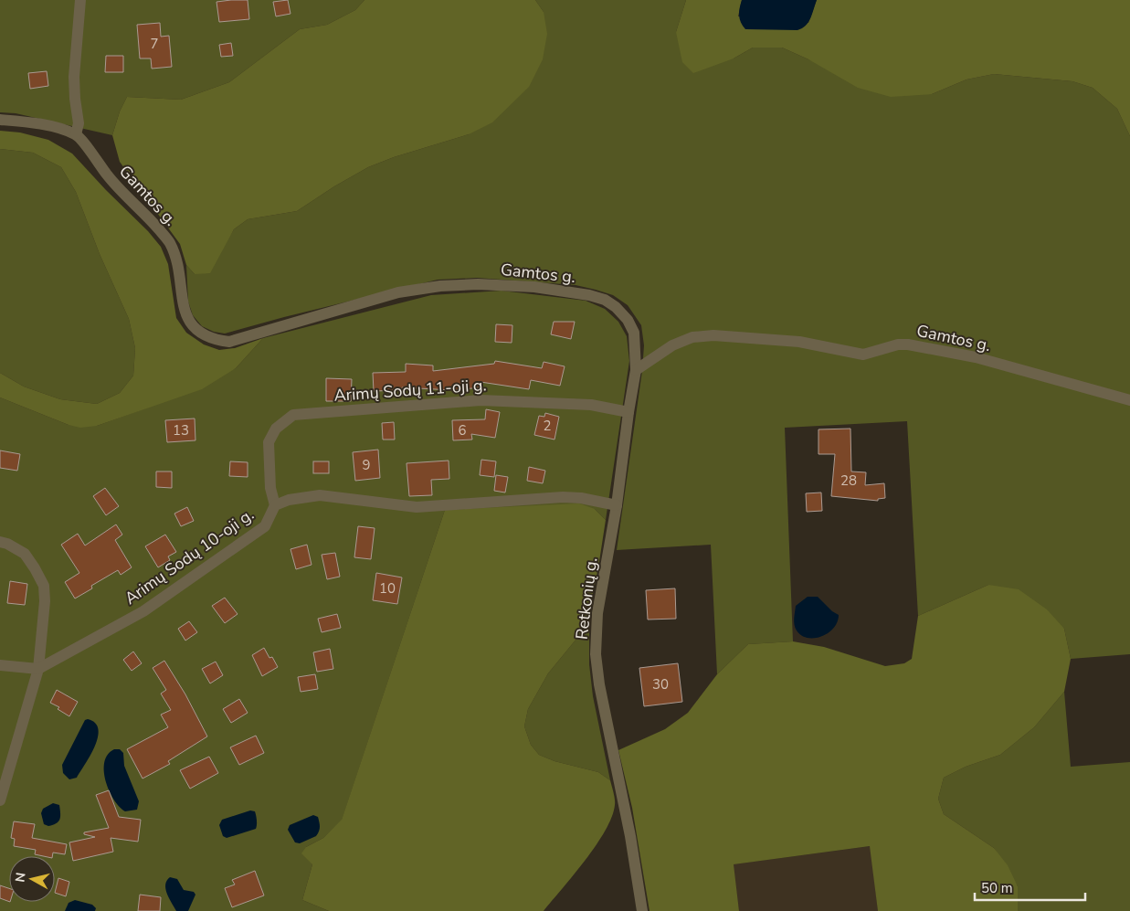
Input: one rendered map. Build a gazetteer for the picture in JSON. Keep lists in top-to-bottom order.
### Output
{
  "streets": {
    "street": [
      "Gamtos g.",
      "Arimų Sodų 11-oji g.",
      "Arimų Sodų 10-oji g.",
      "Retkonių g."
    ]
  },
  "crossings": [
    ["Gamtos g.", "Retkonių g."],
    ["Arimų Sodų 11-oji g.", "Arimų Sodų 10-oji g."],
    ["Arimų Sodų 11-oji g.", "Retkonių g."],
    ["Arimų Sodų 10-oji g.", "Retkonių g."]
  ],
  "house_numbers": [
    "7",
    "2",
    "13",
    "6",
    "9",
    "28",
    "10",
    "30"
  ],
  "scale_bar": "50 m",
  "north": "left"
}
